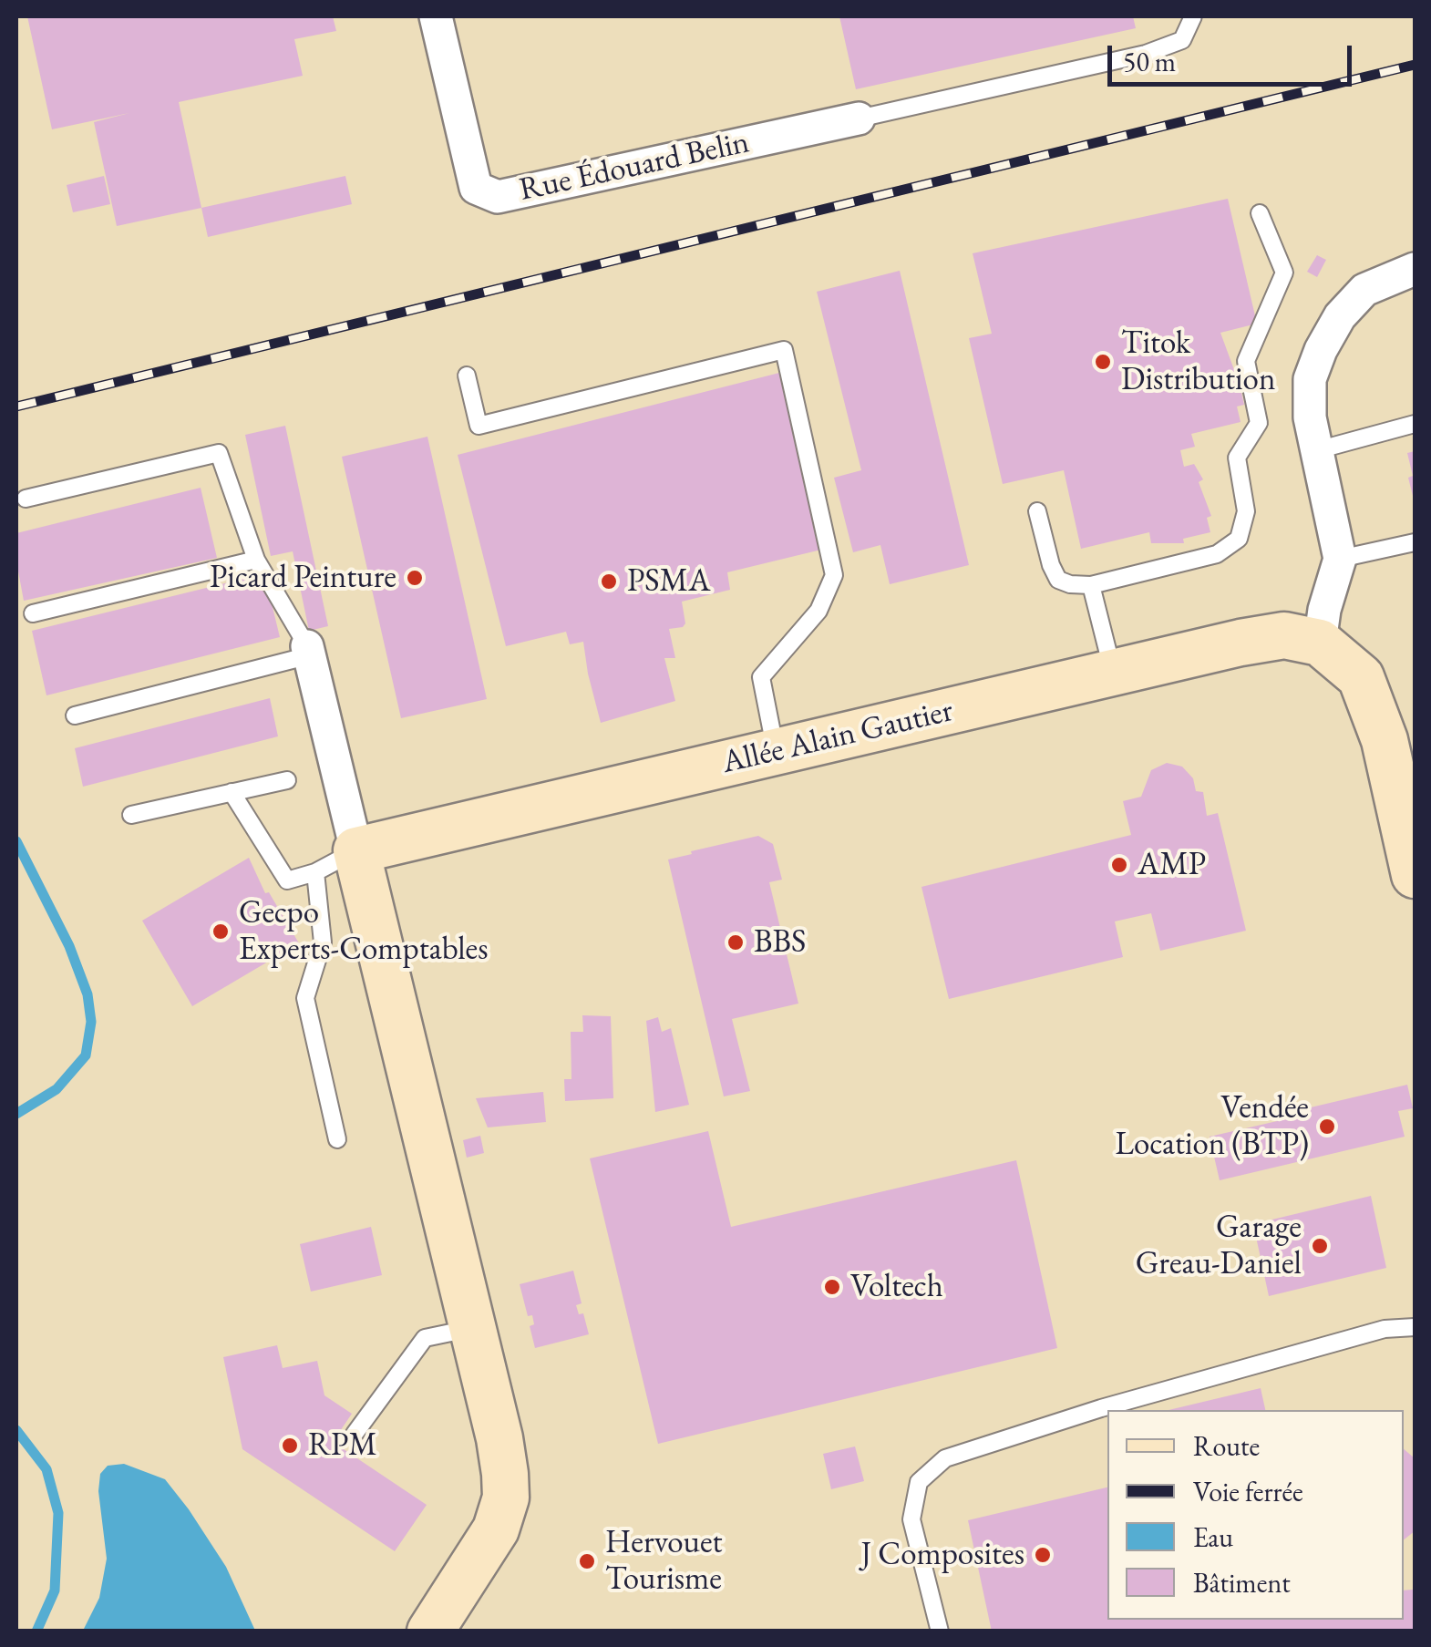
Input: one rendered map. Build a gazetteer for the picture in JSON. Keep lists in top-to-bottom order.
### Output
{
  "streets": {
    "street": ["Rue Édouard Belin", "Allée Alain Gautier"]
  },
  "places": [
    "Titok Distribution",
    "Picard Peinture",
    "PSMA",
    "AMP",
    "Gecpo Experts-Comptables",
    "BBS",
    "Vendée Location (BTP)",
    "Garage Greau-Daniel",
    "Voltech",
    "RPM",
    "J Composites",
    "Hervouet Tourisme"
  ],
  "legend": [
    "Route",
    "Voie ferrée",
    "Eau",
    "Bâtiment"
  ],
  "scale_bar": "50 m"
}
